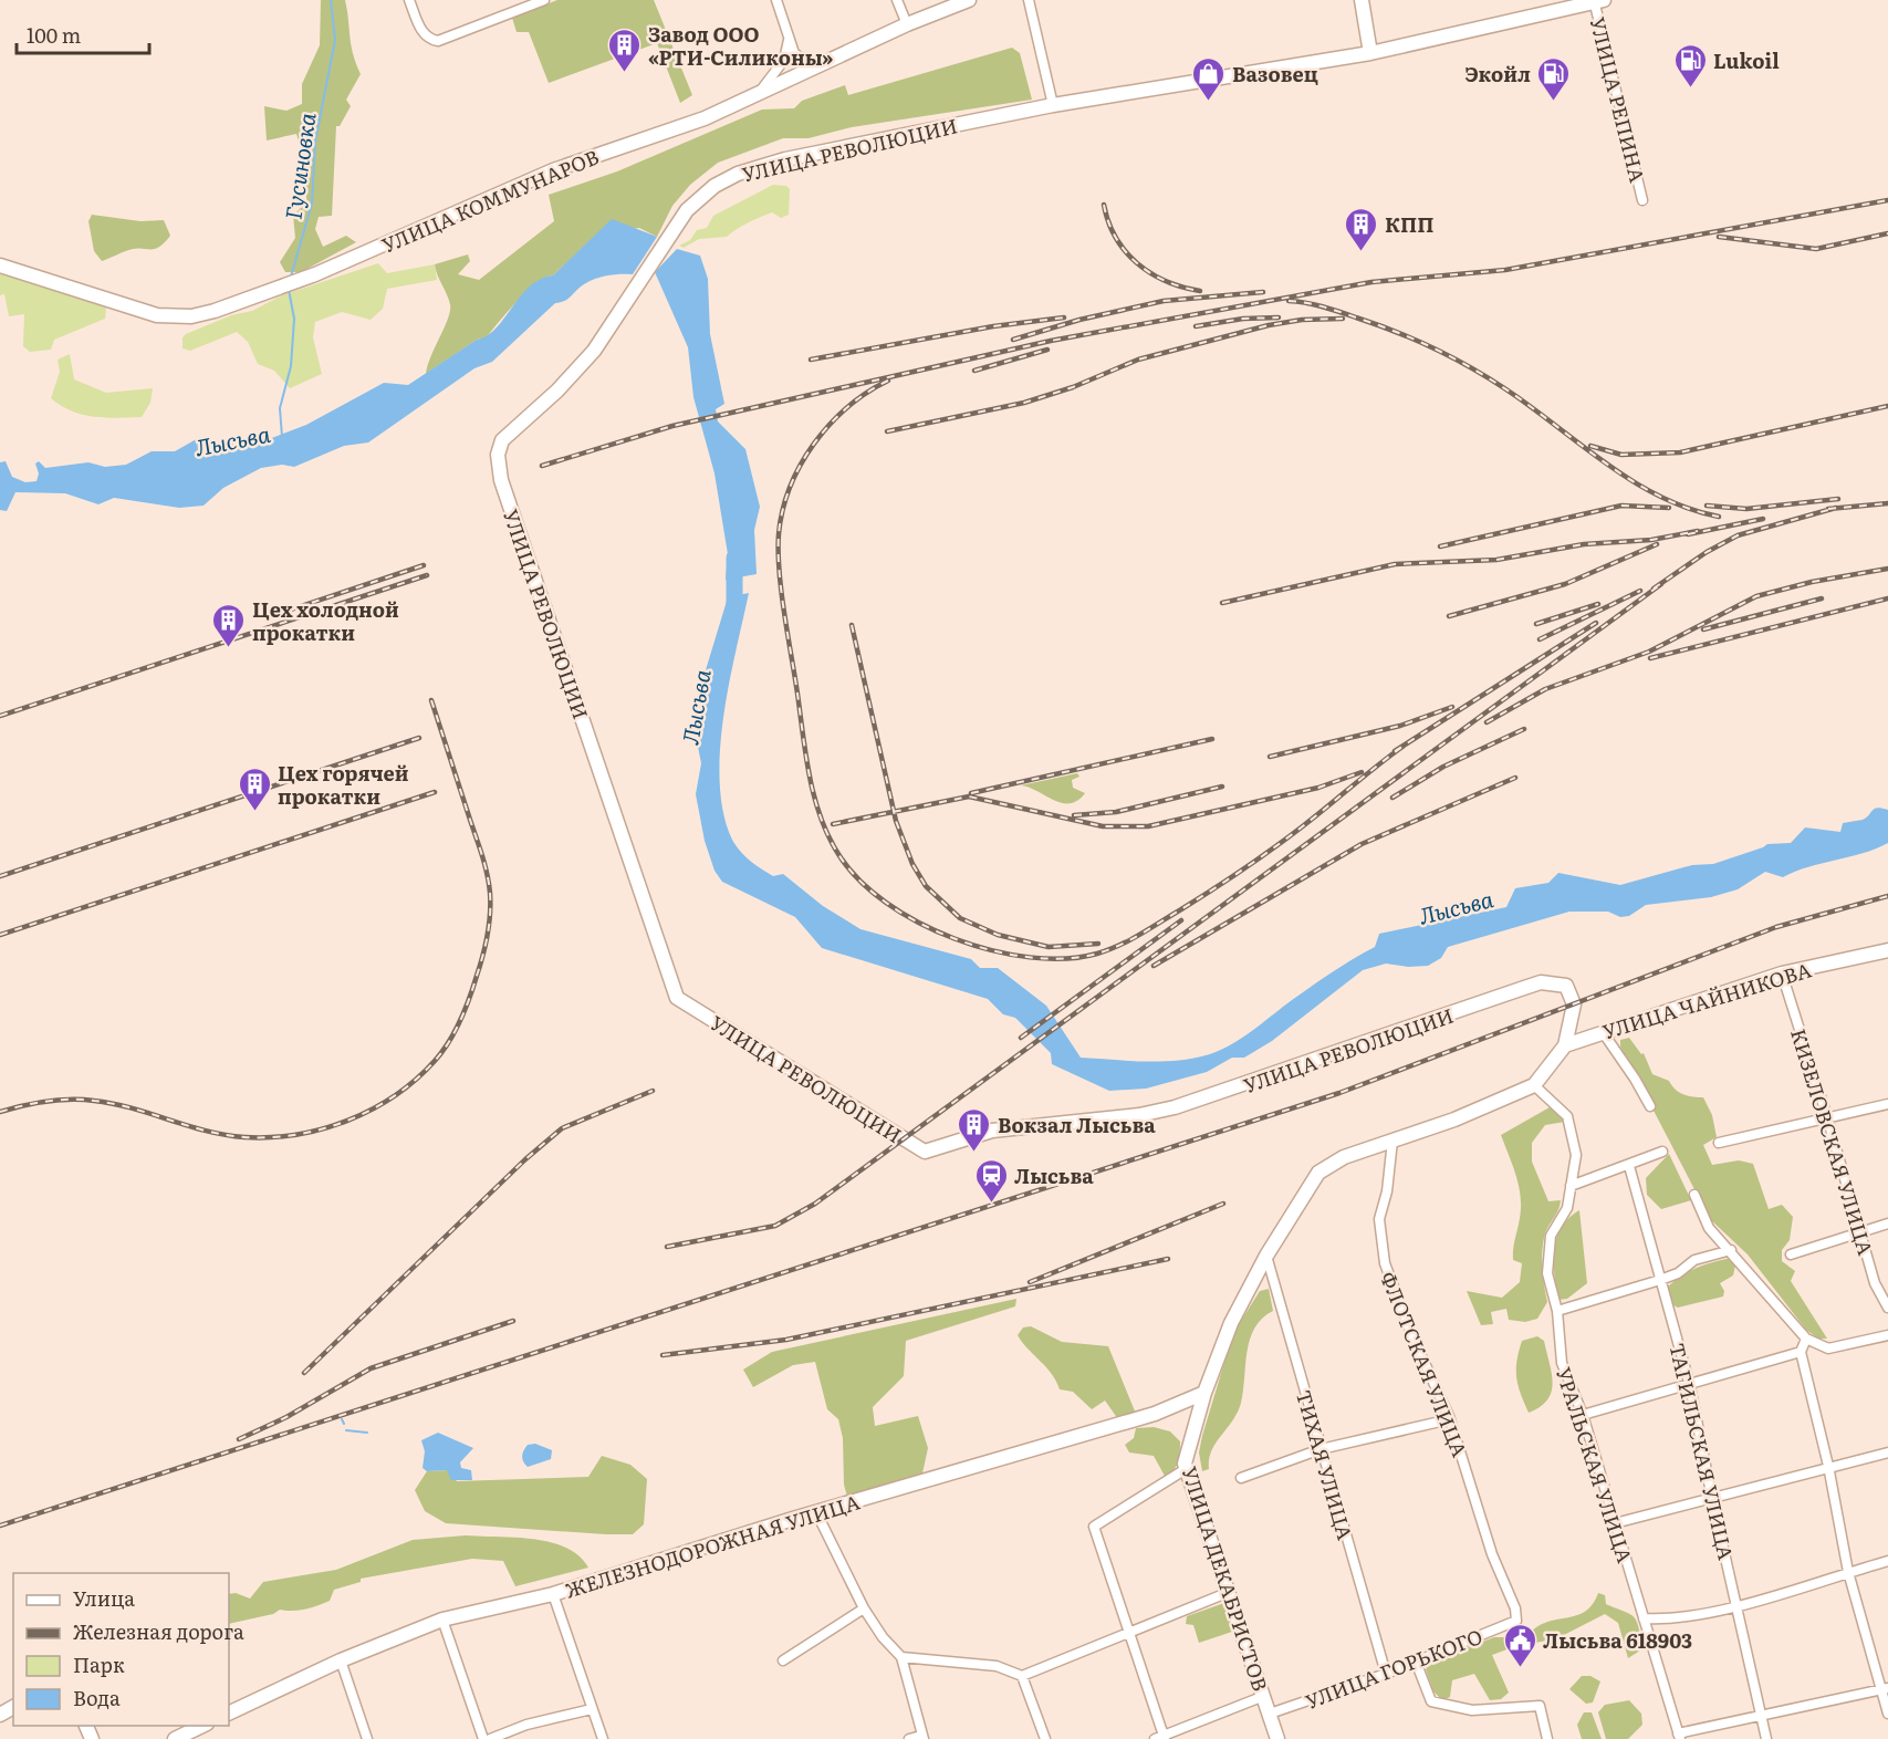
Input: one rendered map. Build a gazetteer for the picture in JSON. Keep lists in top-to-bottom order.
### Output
{
  "streets": {
    "street": [
      "УЛИЦА РЕПИНА",
      "УЛИЦА РЕВОЛЮЦИИ",
      "УЛИЦА КОММУНАРОВ",
      "УЛИЦА ЧАЙНИКОВА",
      "КИЗЕЛОВСКАЯ УЛИЦА",
      "ФЛОТСКАЯ УЛИЦА",
      "ТАГИЛЬСКАЯ УЛИЦА",
      "ТИХАЯ УЛИЦА",
      "УРАЛЬСКАЯ УЛИЦА",
      "ЖЕЛЕЗНОДОРОЖНАЯ УЛИЦА",
      "УЛИЦА ДЕКАБРИСТОВ",
      "УЛИЦА ГОРЬКОГО"
    ]
  },
  "crossings": [
    ["УЛИЦА РЕПИНА", "УЛИЦА РЕВОЛЮЦИИ"],
    ["УЛИЦА РЕВОЛЮЦИИ", "УЛИЦА ЧАЙНИКОВА"],
    ["УЛИЦА РЕВОЛЮЦИИ", "УЛИЦА ДЕКАБРИСТОВ"],
    ["УЛИЦА ЧАЙНИКОВА", "КИЗЕЛОВСКАЯ УЛИЦА"],
    ["УЛИЦА ЧАЙНИКОВА", "УЛИЦА ДЕКАБРИСТОВ"],
    ["ФЛОТСКАЯ УЛИЦА", "УЛИЦА ДЕКАБРИСТОВ"],
    ["ФЛОТСКАЯ УЛИЦА", "УЛИЦА ГОРЬКОГО"],
    ["ТИХАЯ УЛИЦА", "УЛИЦА ДЕКАБРИСТОВ"],
    ["ТИХАЯ УЛИЦА", "УЛИЦА ГОРЬКОГО"],
    ["УРАЛЬСКАЯ УЛИЦА", "УЛИЦА ДЕКАБРИСТОВ"],
    ["ЖЕЛЕЗНОДОРОЖНАЯ УЛИЦА", "УЛИЦА ДЕКАБРИСТОВ"],
    ["УЛИЦА ДЕКАБРИСТОВ", "УЛИЦА ГОРЬКОГО"]
  ],
  "water": ["Гусиновка", "Лысьва"],
  "places": {
    "building": [
      "Завод ООО «РТИ-Силиконы»",
      "КПП",
      "Цех холодной прокатки",
      "Цех горячей прокатки",
      "Вокзал Лысьва"
    ],
    "fuel station": ["Lukoil", "Экойл"],
    "shop": ["Вазовец"],
    "station": ["Лысьва"],
    "public building": ["Лысьва 618903"]
  },
  "legend": [
    "Улица",
    "Железная дорога",
    "Парк",
    "Вода"
  ],
  "scale_bar": "100 m"
}
